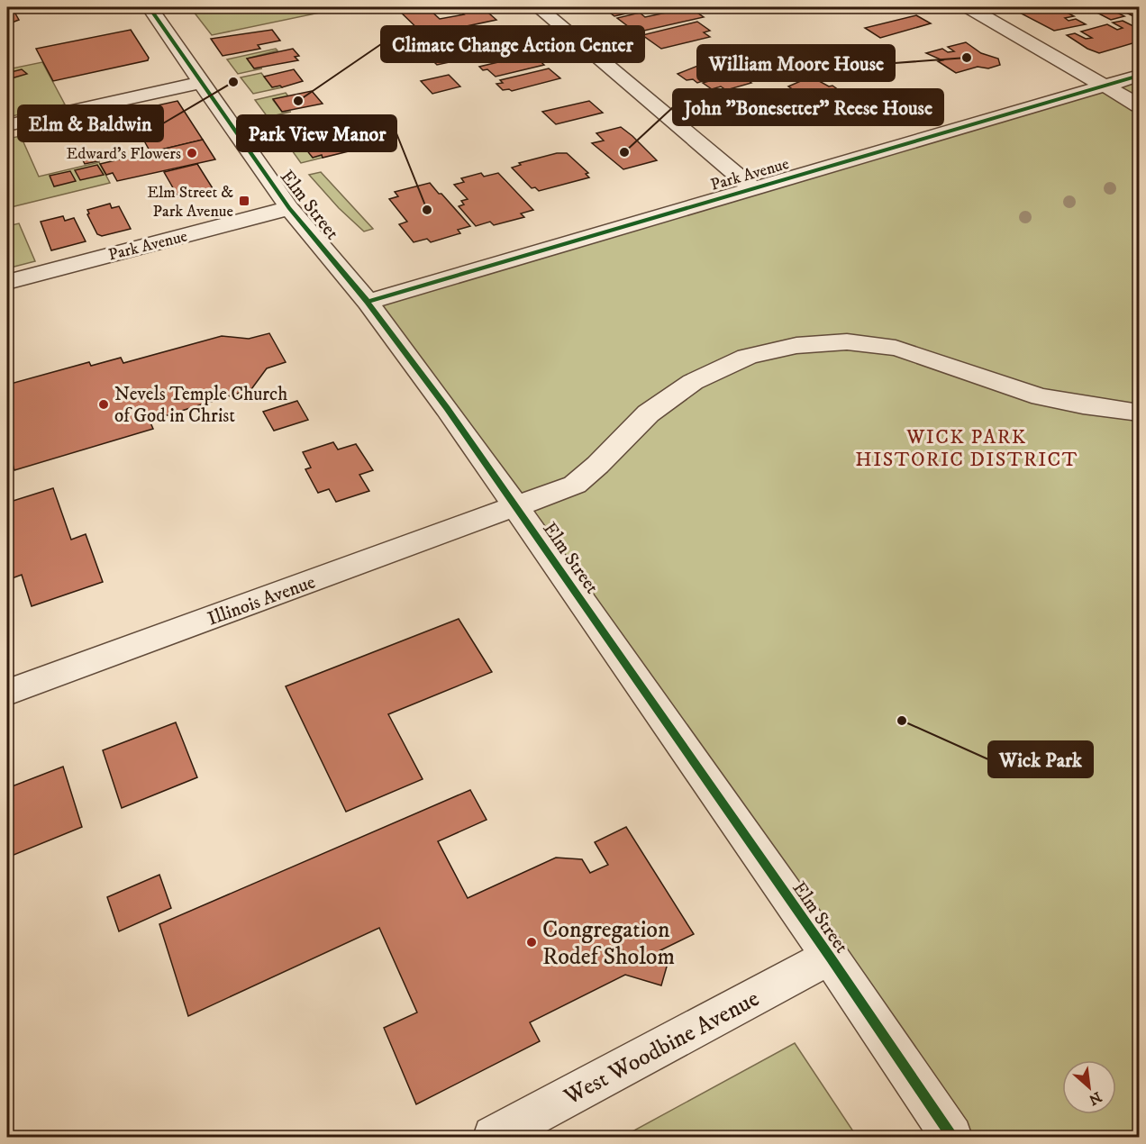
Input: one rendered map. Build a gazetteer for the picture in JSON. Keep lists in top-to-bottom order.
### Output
{
  "streets": {
    "street": [
      "Park Avenue",
      "Elm Street",
      "Illinois Avenue",
      "West Woodbine Avenue"
    ]
  },
  "crossings": [
    ["Park Avenue", "Elm Street"],
    ["Elm Street", "Illinois Avenue"],
    ["Elm Street", "West Woodbine Avenue"]
  ],
  "districts": ["WICK PARK HISTORIC DISTRICT"],
  "places": {
    "other": [
      "William Moore House",
      "Elm & Baldwin",
      "Climate Change Action Center",
      "John \"Bonesetter\" Reese House",
      "Edward's Flowers",
      "Park View Manor",
      "Nevels Temple Church of God in Christ",
      "Wick Park",
      "Congregation Rodef Sholom"
    ],
    "transit": ["Elm Street & Park Avenue"]
  },
  "north": "bottom right"
}
